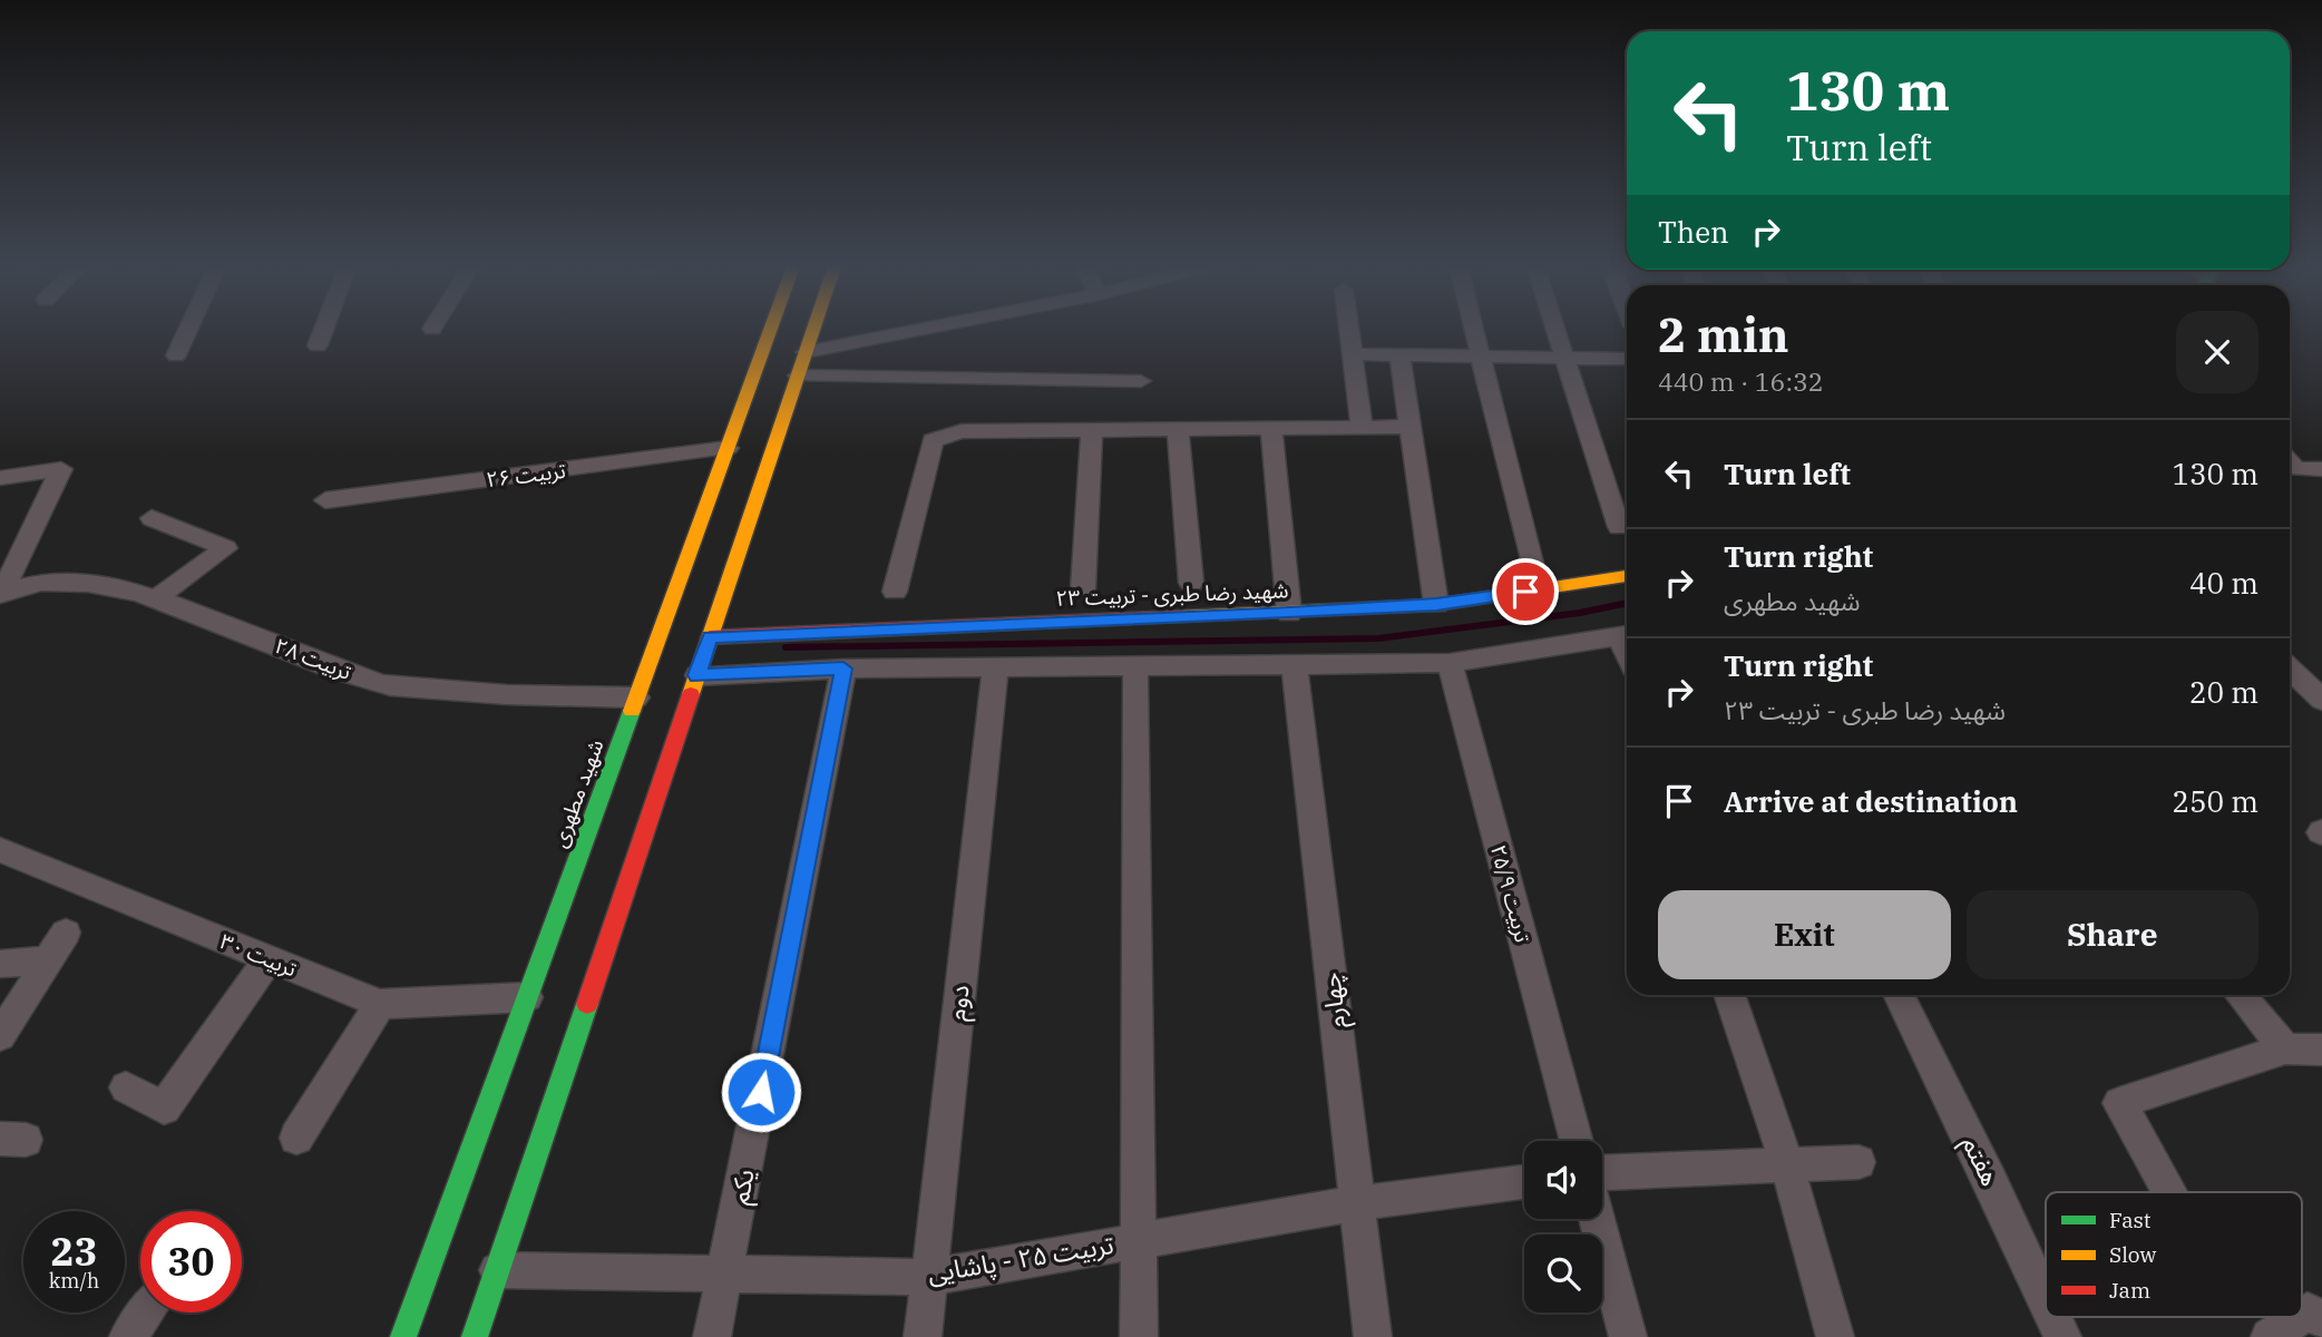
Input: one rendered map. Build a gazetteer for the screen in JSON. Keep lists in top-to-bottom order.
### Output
{
  "streets": {
    "main road": ["شهید رضا طبری - تربیت ۲۳", "شهید مطهری"],
    "street": [
      "تربیت ۲۶",
      "تربیت ۲۸",
      "تربیت ۲۵/۹",
      "تربیت ۳۰",
      "چهارم",
      "دوم",
      "هفتم",
      "یکم",
      "تربیت ۲۵ - پاشایی"
    ]
  },
  "crossings": [
    ["تربیت ۲۶", "شهید مطهری"],
    ["شهید رضا طبری - تربیت ۲۳", "شهید مطهری"],
    ["تربیت ۲۸", "شهید مطهری"],
    ["شهید مطهری", "تربیت ۳۰"],
    ["شهید مطهری", "تربیت ۲۵ - پاشایی"],
    ["چهارم", "تربیت ۲۵ - پاشایی"],
    ["دوم", "تربیت ۲۵ - پاشایی"],
    ["یکم", "تربیت ۲۵ - پاشایی"]
  ],
  "legend": ["Fast", "Slow", "Jam"],
  "page": {
    "turn": ["130 m", "Turn left"],
    "then": "Then",
    "heading": ["2 min", "440 m · 16:32"],
    "list": [
      {
        "name": "Turn left",
        "value": "130 m"
      },
      {
        "name": "Turn right",
        "note": "شهید مطهری",
        "value": "40 m"
      },
      {
        "name": "Turn right",
        "note": "شهید رضا طبری - تربیت ۲۳",
        "value": "20 m"
      },
      {
        "name": "Arrive at destination",
        "value": "250 m"
      }
    ],
    "buttons": ["Exit", "Share"],
    "speed": "23 km/h",
    "limit": "30"
  }
}
